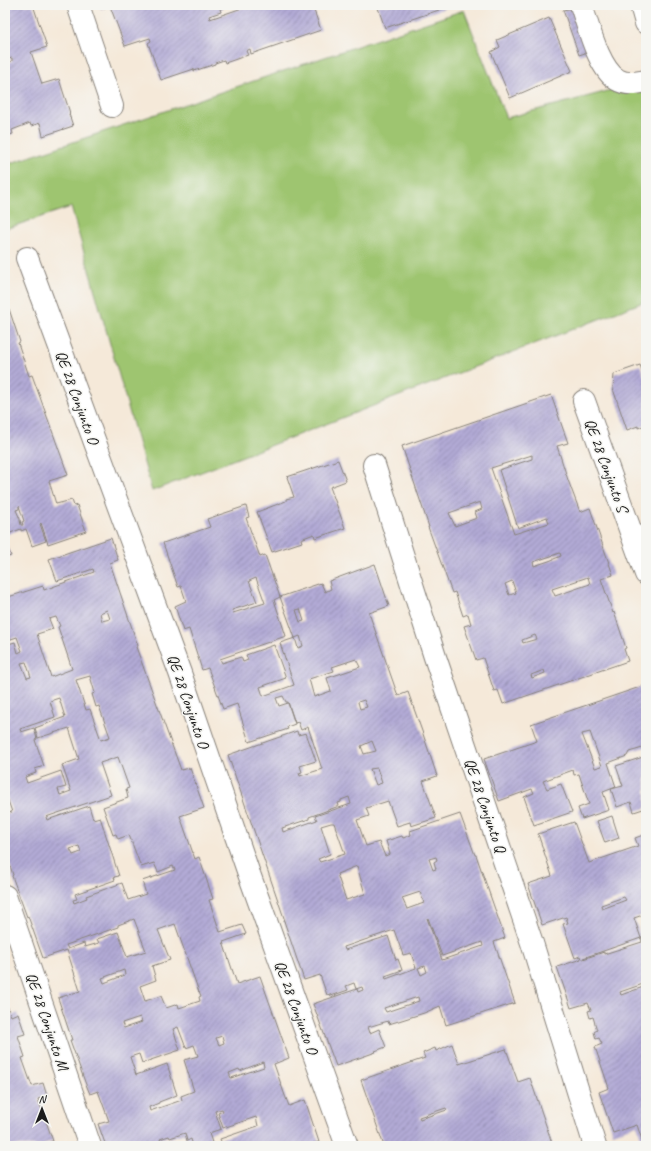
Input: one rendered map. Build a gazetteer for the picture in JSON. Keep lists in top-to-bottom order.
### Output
{
  "streets": {
    "street": [
      "QE 28 Conjunto O",
      "QE 28 Conjunto S",
      "QE 28 Conjunto Q",
      "QE 28 Conjunto M"
    ]
  },
  "north": "top"
}
